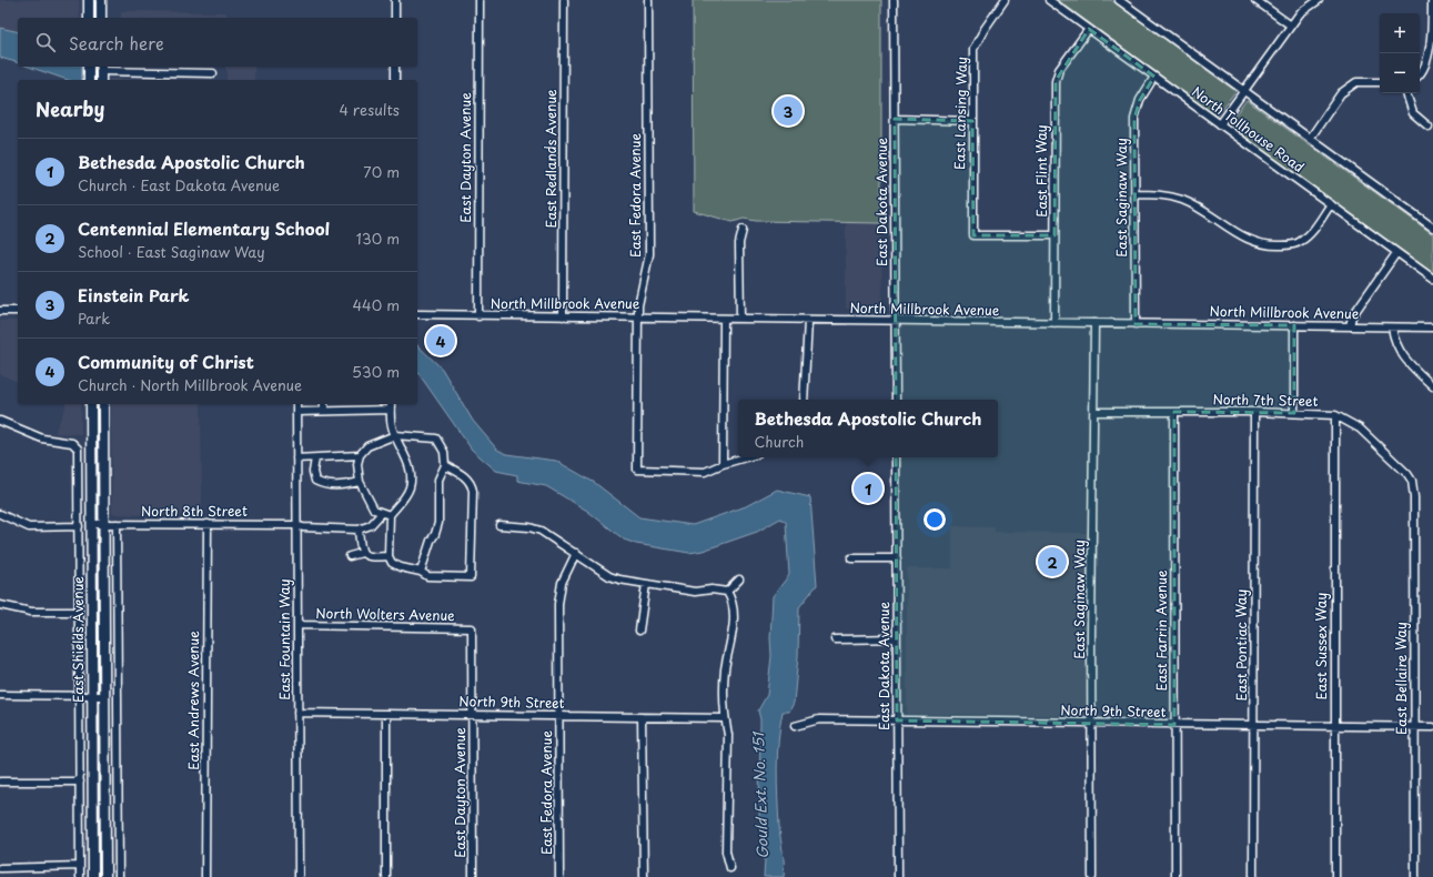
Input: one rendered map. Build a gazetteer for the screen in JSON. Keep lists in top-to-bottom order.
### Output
{
  "streets": {
    "main road": ["East Shields Avenue"],
    "street": [
      "East Lansing Way",
      "North Tollhouse Road",
      "East Dayton Avenue",
      "East Redlands Avenue",
      "East Flint Way",
      "East Fedora Avenue",
      "East Saginaw Way",
      "East Dakota Avenue",
      "North Millbrook Avenue",
      "North 7th Street",
      "North 8th Street",
      "North Wolters Avenue",
      "East Farrin Avenue",
      "East Fountain Way",
      "East Pontiac Way",
      "East Sussex Way",
      "East Bellaire Way",
      "East Andrews Avenue",
      "North 9th Street"
    ]
  },
  "crossings": [
    ["East Lansing Way", "East Flint Way"],
    ["North Tollhouse Road", "East Flint Way"],
    ["North Tollhouse Road", "East Saginaw Way"],
    ["East Dayton Avenue", "North Millbrook Avenue"],
    ["East Dayton Avenue", "North Wolters Avenue"],
    ["East Dayton Avenue", "North 9th Street"],
    ["East Redlands Avenue", "North Millbrook Avenue"],
    ["East Flint Way", "North Millbrook Avenue"],
    ["East Fedora Avenue", "North Millbrook Avenue"],
    ["East Fedora Avenue", "North 9th Street"],
    ["East Saginaw Way", "North Millbrook Avenue"],
    ["East Saginaw Way", "North 7th Street"],
    ["East Saginaw Way", "North 9th Street"],
    ["East Dakota Avenue", "North Millbrook Avenue"],
    ["East Dakota Avenue", "North 9th Street"],
    ["North 7th Street", "East Farrin Avenue"],
    ["North 7th Street", "East Pontiac Way"],
    ["North 7th Street", "East Sussex Way"],
    ["North 7th Street", "East Bellaire Way"],
    ["North 8th Street", "East Shields Avenue"],
    ["North 8th Street", "East Fountain Way"],
    ["North 8th Street", "East Andrews Avenue"],
    ["North Wolters Avenue", "East Fountain Way"],
    ["East Farrin Avenue", "North 9th Street"],
    ["East Fountain Way", "North 9th Street"],
    ["East Pontiac Way", "North 9th Street"],
    ["East Sussex Way", "North 9th Street"],
    ["East Bellaire Way", "North 9th Street"]
  ],
  "water": ["Gould Ext. No. 151"],
  "page": {
    "map_buttons": ["+", "−"],
    "search": "Search here",
    "heading": ["Nearby", "4 results"],
    "pins": [
      "3",
      "4",
      "1",
      "2"
    ],
    "list": [
      {
        "mark": "1",
        "name": "Bethesda Apostolic Church",
        "note": "Church · East Dakota Avenue",
        "value": "70 m"
      },
      {
        "mark": "2",
        "name": "Centennial Elementary School",
        "note": "School · East Saginaw Way",
        "value": "130 m"
      },
      {
        "mark": "3",
        "name": "Einstein Park",
        "note": "Park",
        "value": "440 m"
      },
      {
        "mark": "4",
        "name": "Community of Christ",
        "note": "Church · North Millbrook Avenue",
        "value": "530 m"
      }
    ],
    "popup": ["Bethesda Apostolic Church", "Church"]
  }
}
